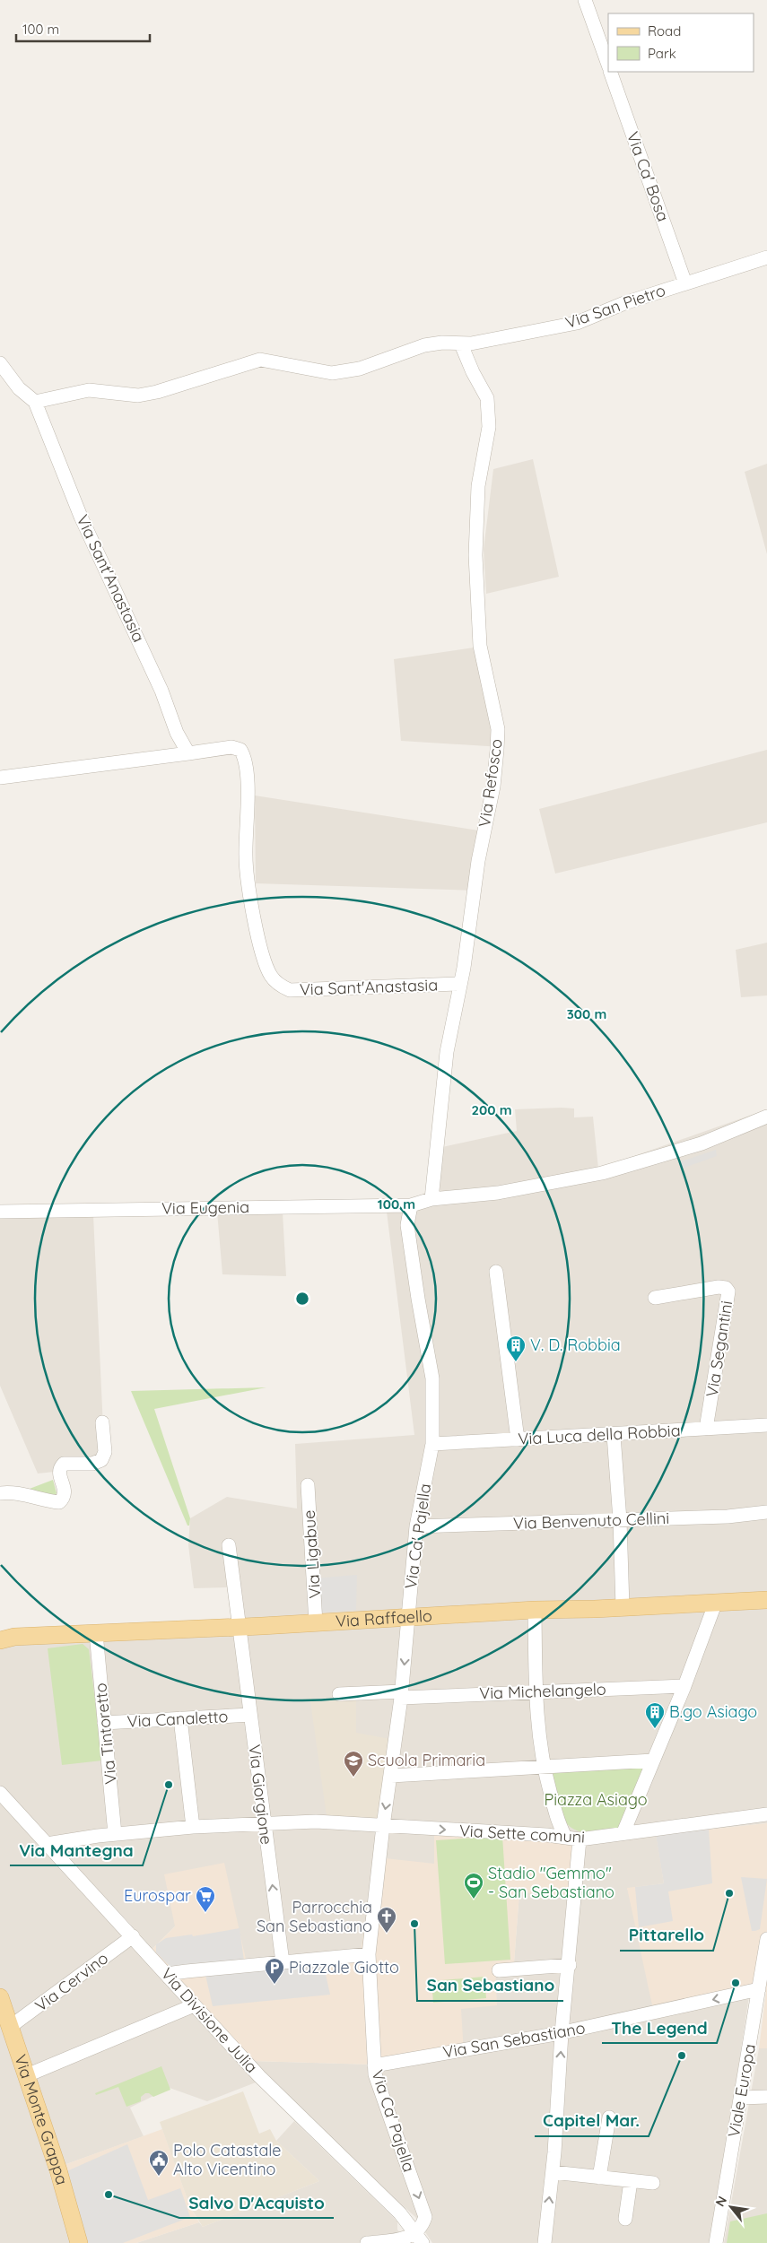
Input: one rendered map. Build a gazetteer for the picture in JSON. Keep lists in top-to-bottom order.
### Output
{
  "streets": {
    "main road": ["Via Raffaello", "Via Monte Grappa"],
    "street": [
      "Via Ca' Bosa",
      "Via San Pietro",
      "Via Sant'Anastasia",
      "Via Refosco",
      "Via Eugenia",
      "Via Segantini",
      "Via Luca della Robbia",
      "Via Benvenuto Cellini",
      "Via Ca' Pajella",
      "Via Ligabue",
      "Via Michelangelo",
      "Via Canaletto",
      "Via Tintoretto",
      "Via Giorgione",
      "Via Sette comuni",
      "Via Cervino",
      "Via Divisione Julia",
      "Via San Sebastiano",
      "Viale Europa"
    ]
  },
  "crossings": [
    ["Via Ca' Bosa", "Via San Pietro"],
    ["Via San Pietro", "Via Sant'Anastasia"],
    ["Via San Pietro", "Via Refosco"],
    ["Via Sant'Anastasia", "Via Refosco"],
    ["Via Eugenia", "Via Ca' Pajella"],
    ["Via Segantini", "Via Luca della Robbia"],
    ["Via Luca della Robbia", "Via Ca' Pajella"],
    ["Via Benvenuto Cellini", "Via Ca' Pajella"],
    ["Via Ca' Pajella", "Via Raffaello"],
    ["Via Ca' Pajella", "Via Michelangelo"],
    ["Via Ca' Pajella", "Via Sette comuni"],
    ["Via Ca' Pajella", "Via Divisione Julia"],
    ["Via Ca' Pajella", "Via San Sebastiano"],
    ["Via Ligabue", "Via Raffaello"],
    ["Via Raffaello", "Via Tintoretto"],
    ["Via Raffaello", "Via Giorgione"],
    ["Via Canaletto", "Via Tintoretto"],
    ["Via Canaletto", "Via Giorgione"],
    ["Via Tintoretto", "Via Sette comuni"],
    ["Via Giorgione", "Via Sette comuni"],
    ["Via Sette comuni", "Via Divisione Julia"],
    ["Via Cervino", "Via Divisione Julia"],
    ["Via Cervino", "Via Monte Grappa"],
    ["Via San Sebastiano", "Viale Europa"]
  ],
  "one_way": ["Via San Sebastiano"],
  "parks": ["Piazza Asiago"],
  "places": {
    "building": ["V. D. Robbia", "B.go Asiago"],
    "school or university": ["Scuola Primaria"],
    "other": [
      "Via Mantegna",
      "Pittarello",
      "San Sebastiano",
      "The Legend",
      "Capitel Mar.",
      "Salvo D'Acquisto"
    ],
    "sports": ["Stadio \"Gemmo\" - San Sebastiano"],
    "supermarket": ["Eurospar"],
    "church": ["Parrocchia San Sebastiano"],
    "parking": ["Piazzale Giotto"],
    "public building": ["Polo Catastale Alto Vicentino"]
  },
  "legend": ["Road", "Park"],
  "scale_bar": "100 m",
  "north": "top left",
  "rings": ["300 m", "200 m", "100 m"]
}
